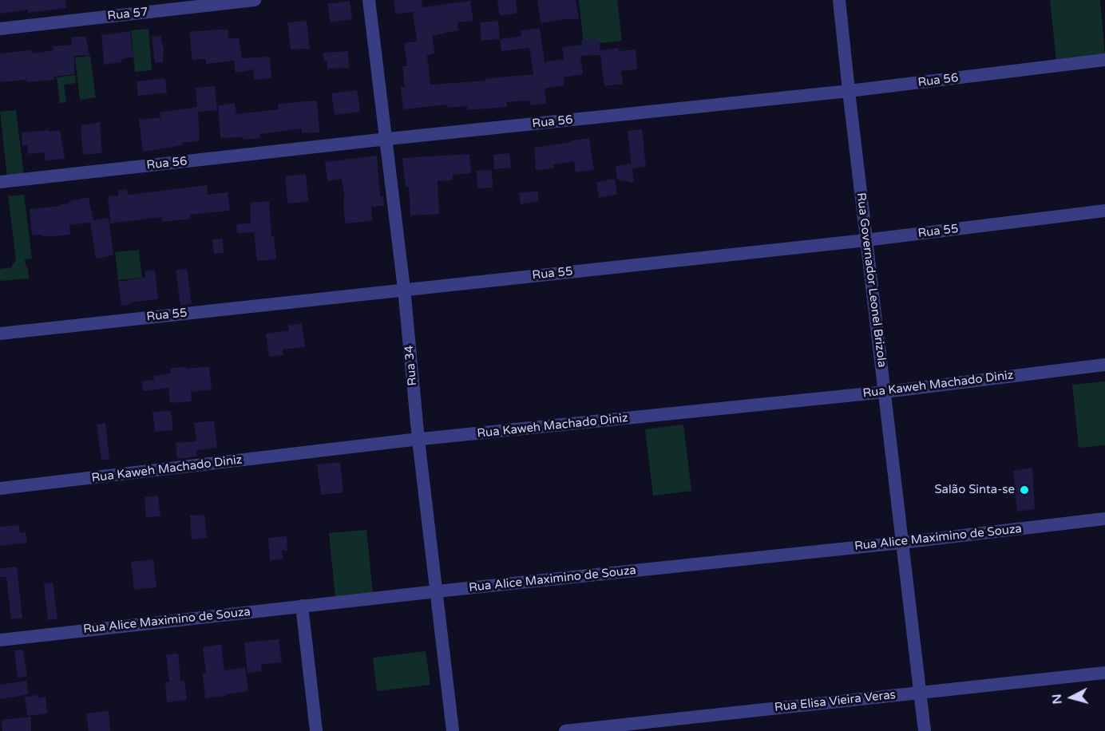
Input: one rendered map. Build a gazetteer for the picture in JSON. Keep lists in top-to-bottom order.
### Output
{
  "streets": {
    "street": [
      "Rua 57",
      "Rua 56",
      "Rua 55",
      "Rua Governador Leonel Brizola",
      "Rua 34",
      "Rua Kaweh Machado Diniz",
      "Rua Alice Maximino de Souza",
      "Rua Elisa Vieira Veras"
    ]
  },
  "crossings": [
    ["Rua 56", "Rua Governador Leonel Brizola"],
    ["Rua 56", "Rua 34"],
    ["Rua 55", "Rua Governador Leonel Brizola"],
    ["Rua 55", "Rua 34"],
    ["Rua Governador Leonel Brizola", "Rua Kaweh Machado Diniz"],
    ["Rua Governador Leonel Brizola", "Rua Alice Maximino de Souza"],
    ["Rua Governador Leonel Brizola", "Rua Elisa Vieira Veras"],
    ["Rua 34", "Rua Kaweh Machado Diniz"],
    ["Rua 34", "Rua Alice Maximino de Souza"]
  ],
  "places": ["Salão Sinta-se"],
  "north": "left"
}
